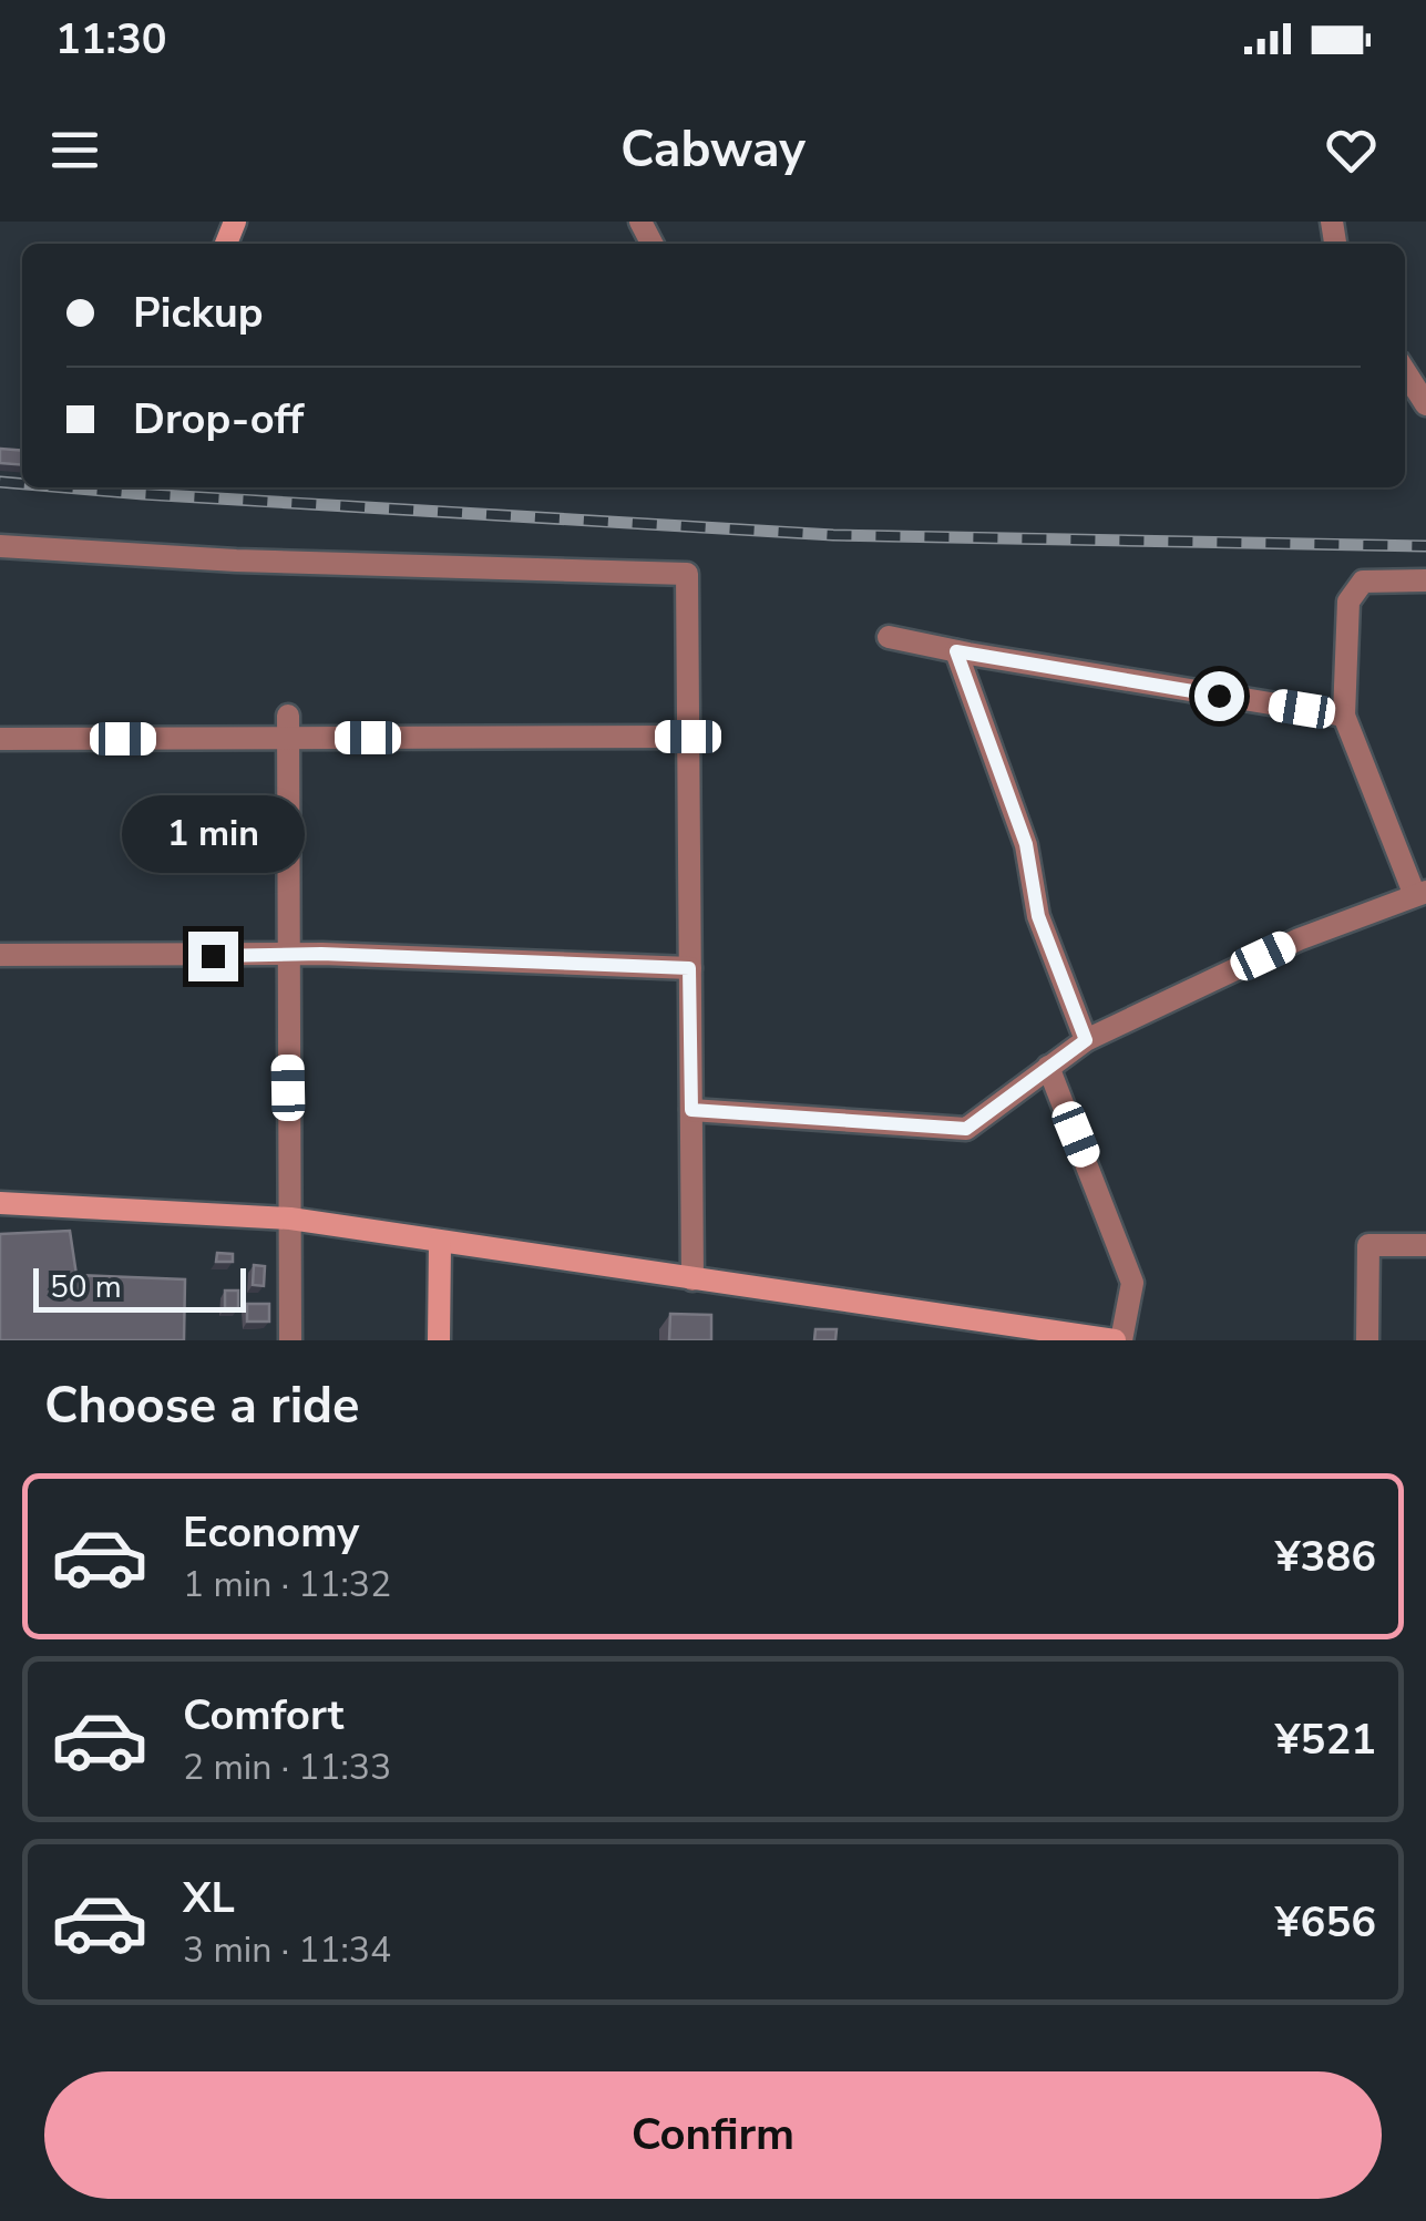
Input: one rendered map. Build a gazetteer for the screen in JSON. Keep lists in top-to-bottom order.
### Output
{
  "scale_bar": "50 m",
  "page": {
    "status": "11:30",
    "header": "Cabway",
    "banner": ["Pickup", "Drop-off"],
    "bubble": "1 min",
    "scale": "50 m",
    "heading": "Choose a ride",
    "list": [
      {
        "name": "Economy",
        "note": "1 min · 11:32",
        "value": "¥386"
      },
      {
        "name": "Comfort",
        "note": "2 min · 11:33",
        "value": "¥521"
      },
      {
        "name": "XL",
        "note": "3 min · 11:34",
        "value": "¥656"
      }
    ],
    "buttons": "Confirm"
  }
}
